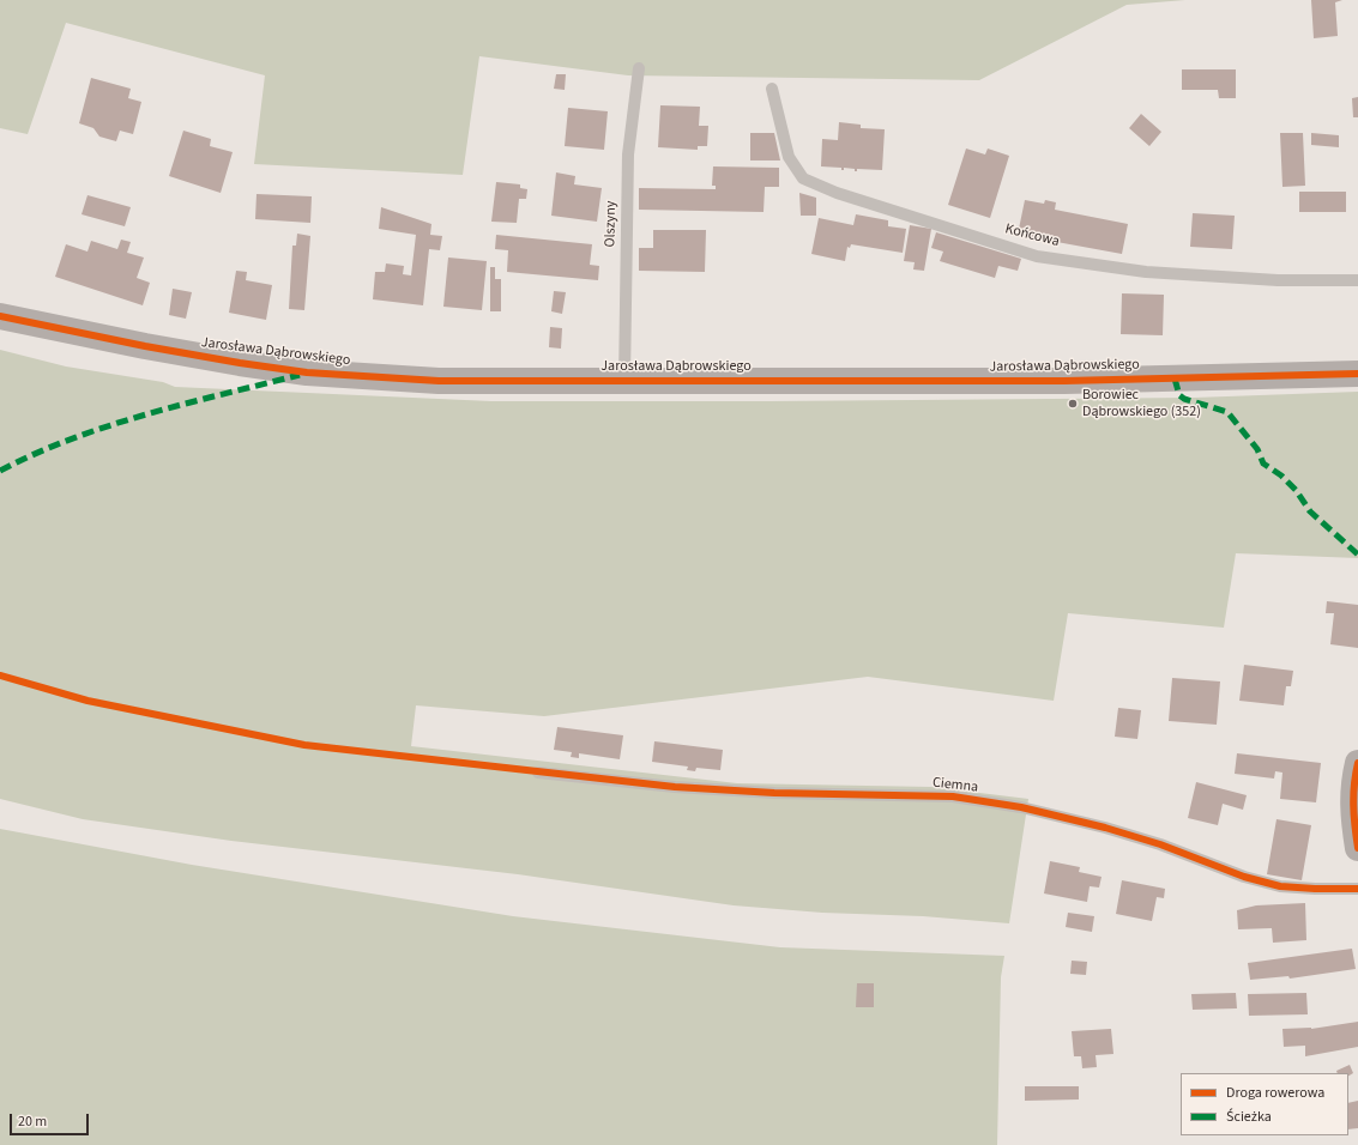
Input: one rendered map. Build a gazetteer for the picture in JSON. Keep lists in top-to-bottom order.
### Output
{
  "streets": {
    "street": ["Jarosława Dąbrowskiego"],
    "lane": ["Olszyny", "Końcowa", "Ciemna"]
  },
  "crossings": [
    ["Olszyny", "Jarosława Dąbrowskiego"]
  ],
  "places": ["Borowiec Dąbrowskiego (352)"],
  "legend": ["Droga rowerowa", "Ścieżka"],
  "scale_bar": "20 m"
}
